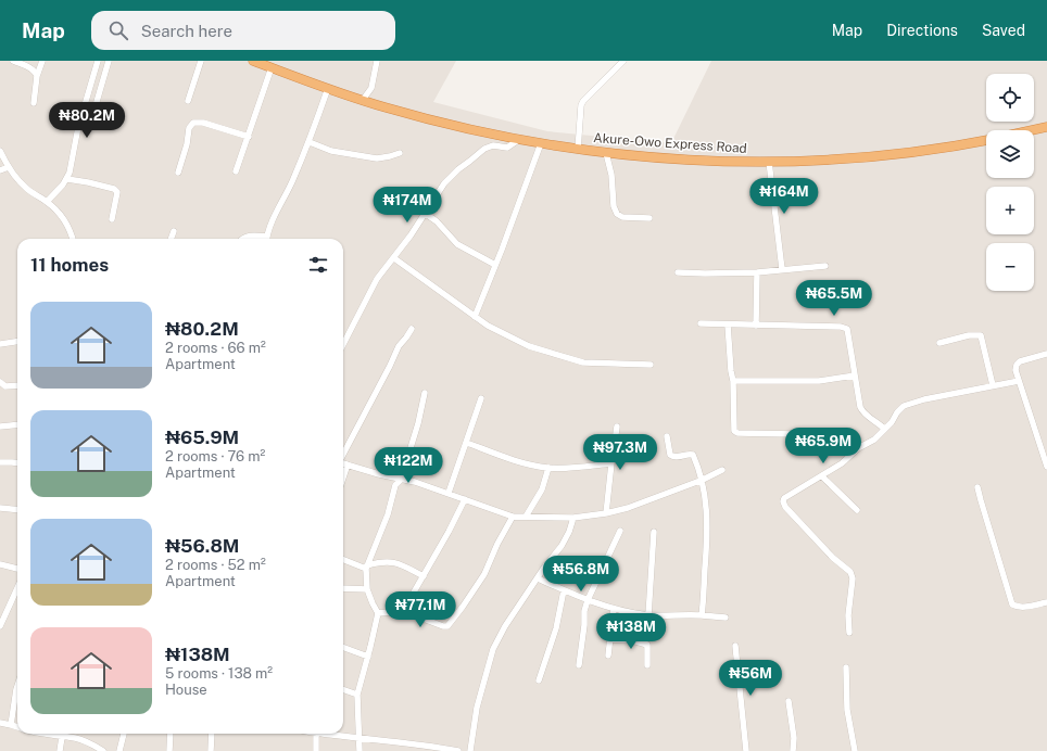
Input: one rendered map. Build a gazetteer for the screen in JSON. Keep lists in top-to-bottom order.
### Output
{
  "streets": {
    "highway": ["Akure-Owo Express Road"]
  },
  "page": {
    "header": "Map",
    "search": "Search here",
    "nav": ["Map", "Directions", "Saved"],
    "map_buttons": ["+", "−"],
    "price": [
      "₦80.2M",
      "₦164M",
      "₦174M",
      "₦65.5M",
      "₦65.9M",
      "₦97.3M",
      "₦122M",
      "₦56.8M",
      "₦77.1M",
      "₦138M",
      "₦56M"
    ],
    "heading": "11 homes",
    "list": [
      {
        "name": "₦80.2M",
        "note": "2 rooms · 66 m² · Apartment"
      },
      {
        "name": "₦65.9M",
        "note": "2 rooms · 76 m² · Apartment"
      },
      {
        "name": "₦56.8M",
        "note": "2 rooms · 52 m² · Apartment"
      },
      {
        "name": "₦138M",
        "note": "5 rooms · 138 m² · House"
      }
    ]
  }
}
